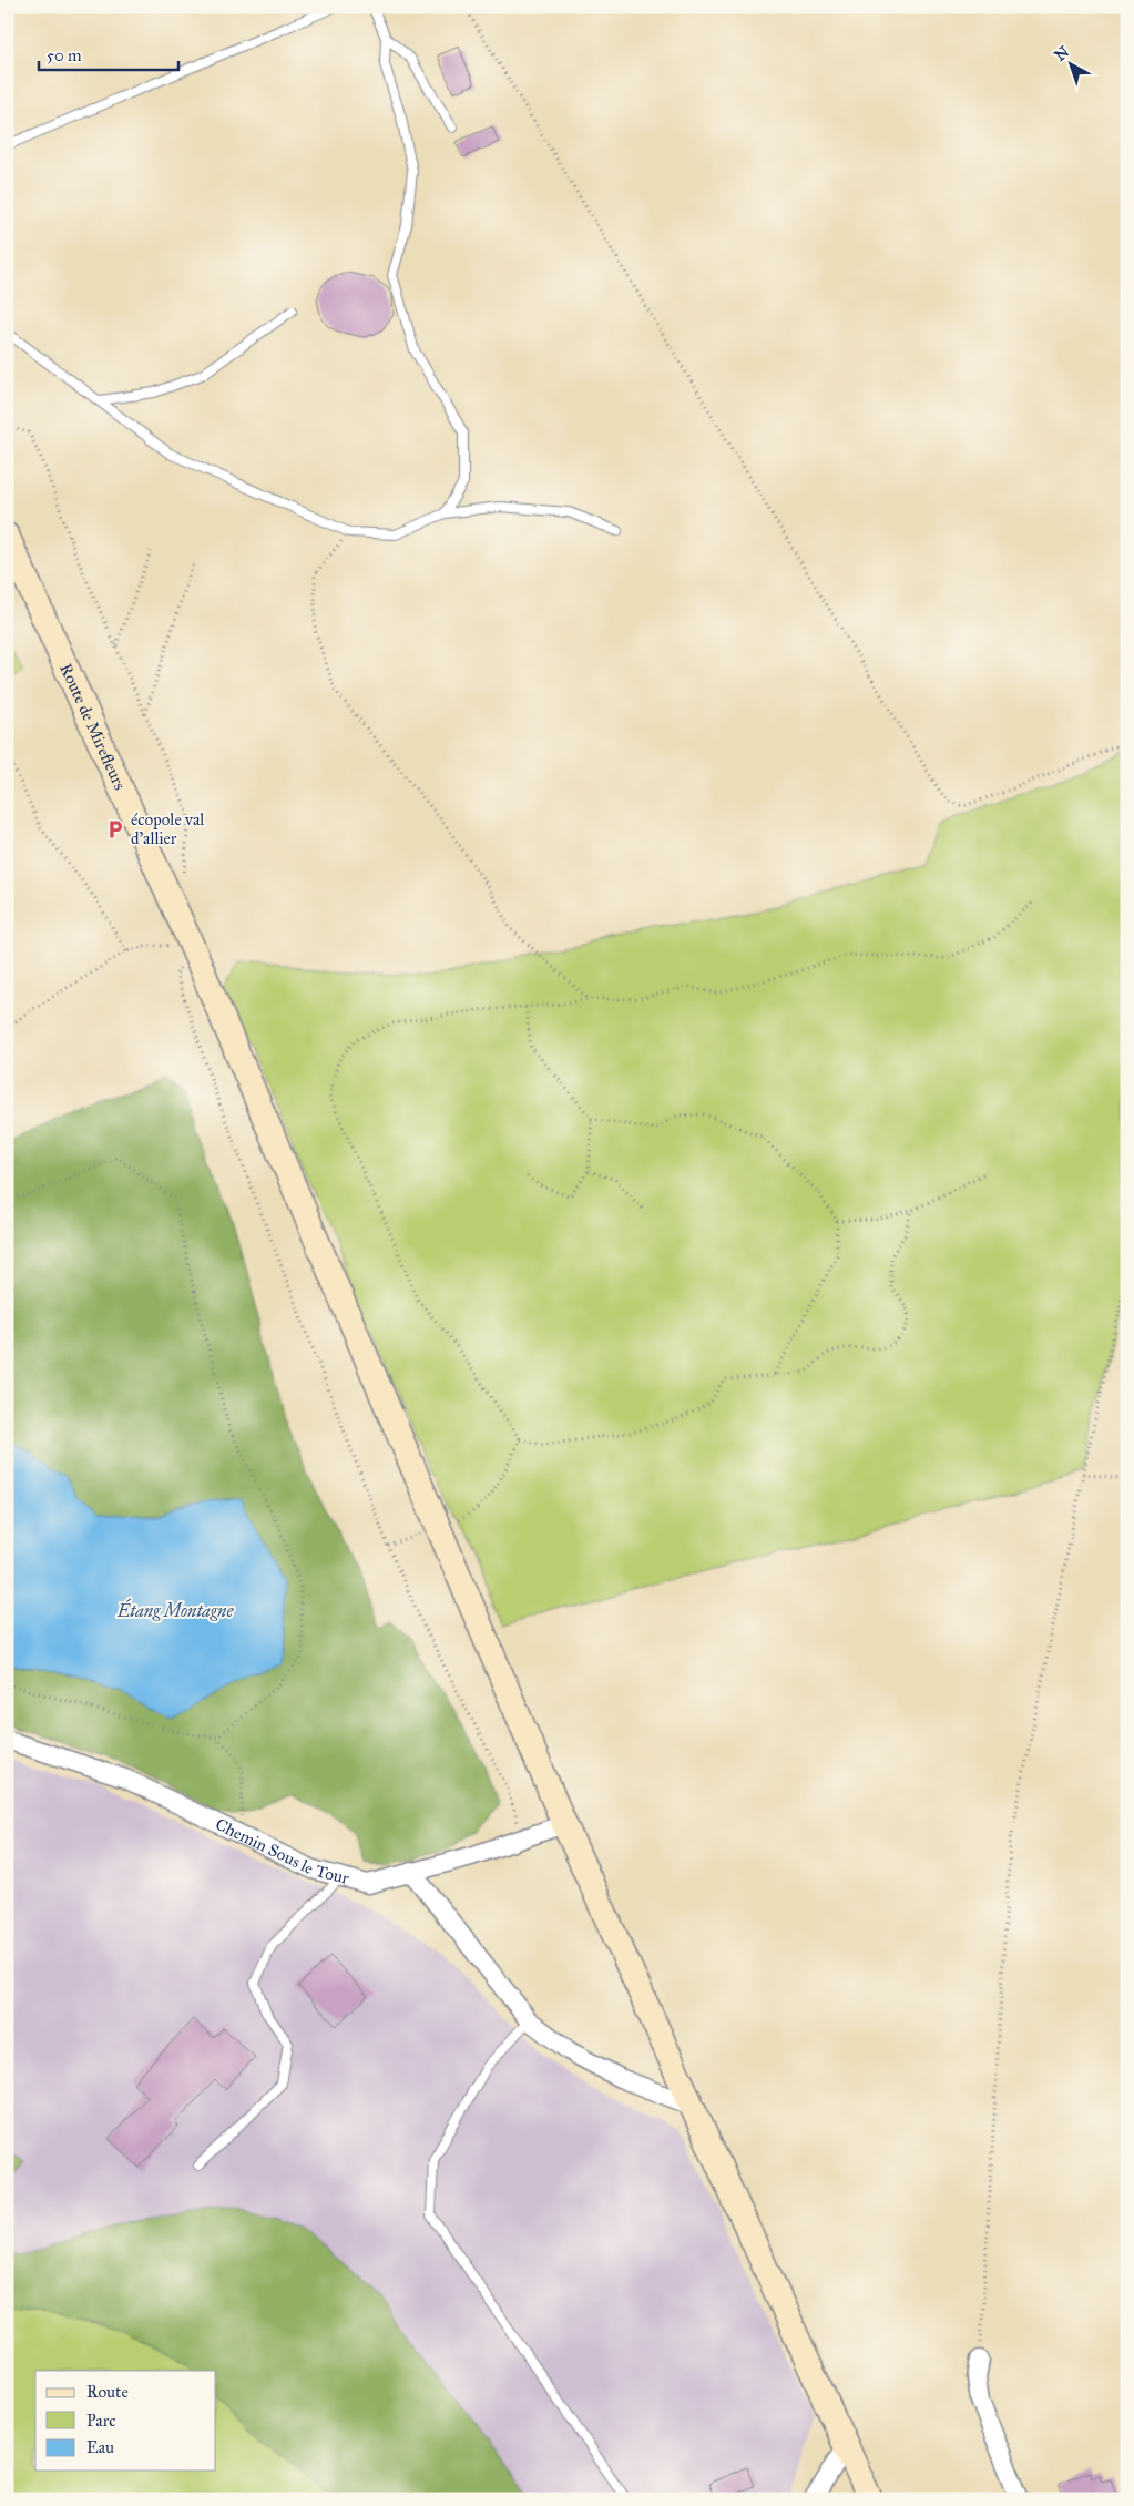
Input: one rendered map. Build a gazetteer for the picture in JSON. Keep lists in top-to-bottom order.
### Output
{
  "streets": {
    "street": ["Route de Mirefleurs", "Chemin Sous le Tour"]
  },
  "crossings": [
    ["Route de Mirefleurs", "Chemin Sous le Tour"]
  ],
  "water": ["Étang Montagne"],
  "places": {
    "parking": ["écopole val d'allier"]
  },
  "legend": ["Route", "Parc", "Eau"],
  "scale_bar": "50 m",
  "north": "top left"
}
